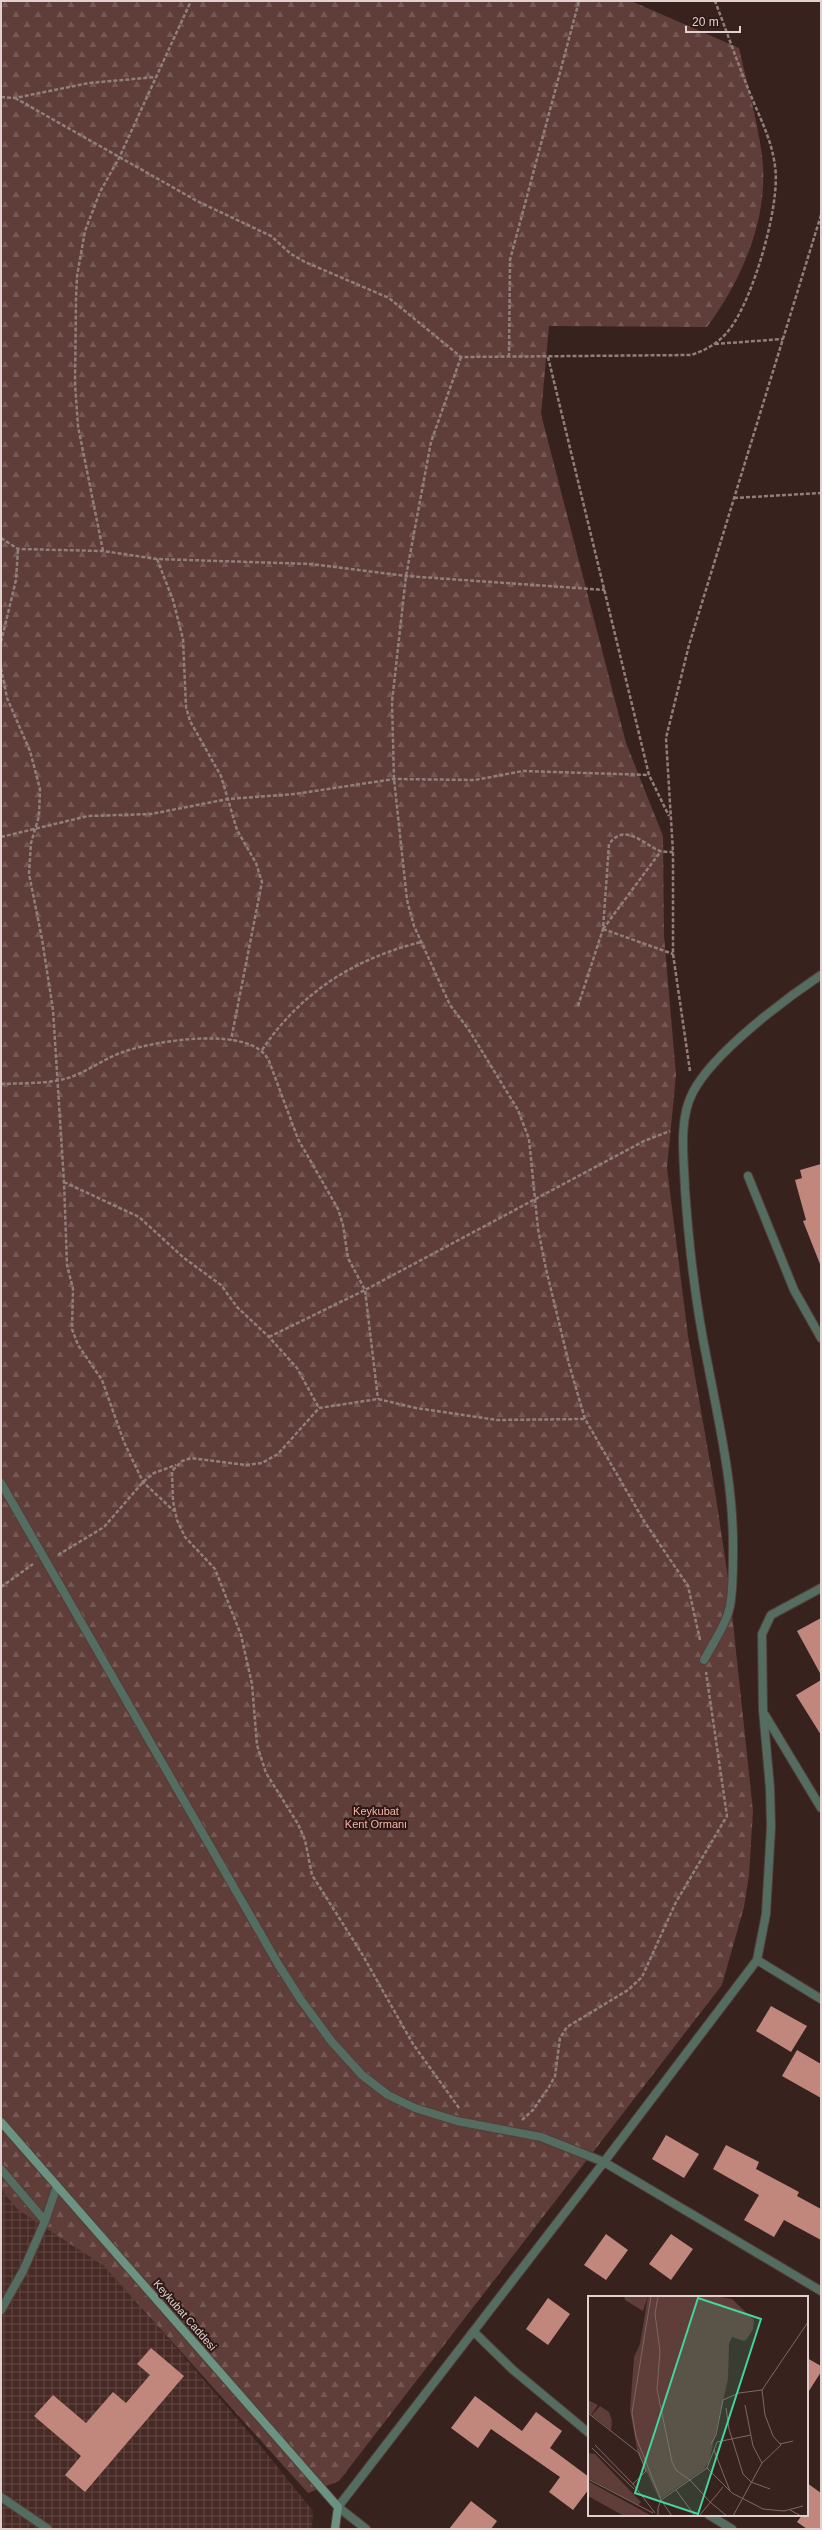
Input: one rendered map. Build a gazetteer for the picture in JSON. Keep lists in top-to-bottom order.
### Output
{
  "streets": {
    "street": ["Keykubat Caddesi"]
  },
  "parks": ["Keykubat Kent Ormanı"],
  "scale_bar": "20 m"
}
